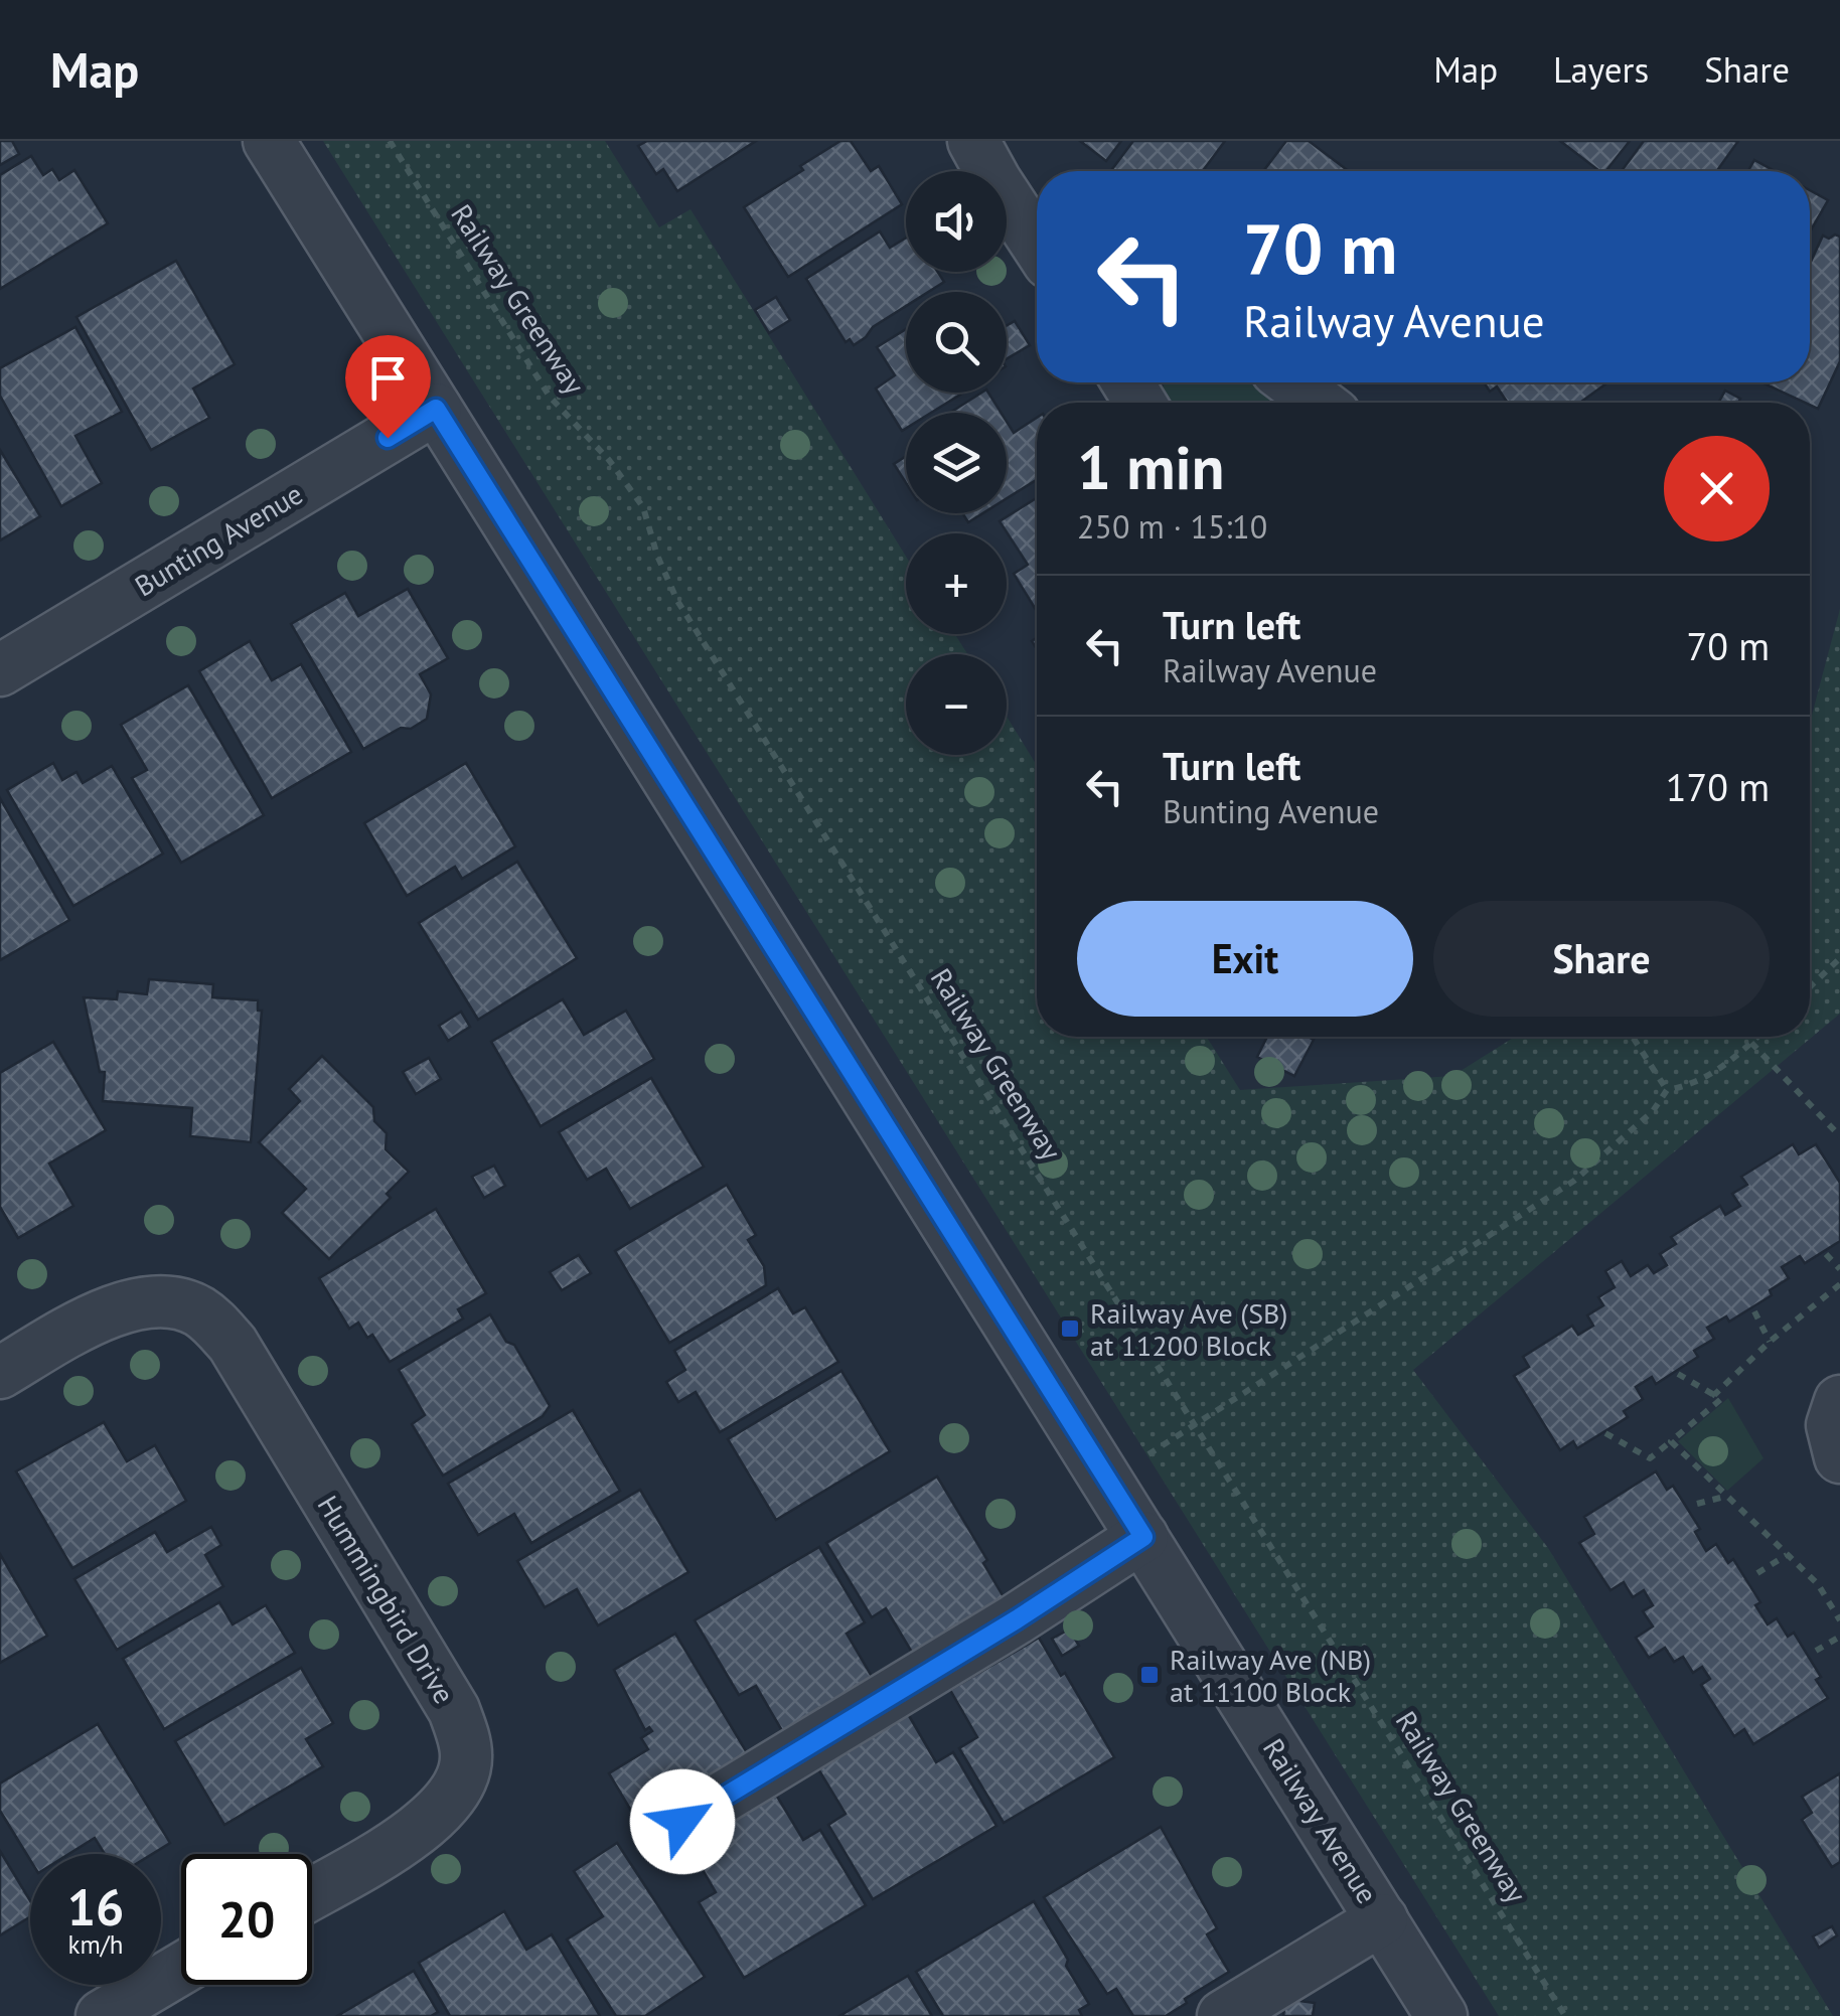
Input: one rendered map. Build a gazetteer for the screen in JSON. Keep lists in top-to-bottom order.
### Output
{
  "streets": {
    "street": ["Bunting Avenue", "Hummingbird Drive", "Railway Avenue"],
    "path": ["Railway Greenway"]
  },
  "crossings": [
    ["Bunting Avenue", "Railway Avenue"]
  ],
  "places": {
    "transit": ["Railway Ave (SB) at 11200 Block", "Railway Ave (NB) at 11100 Block"]
  },
  "page": {
    "header": "Map",
    "nav": ["Map", "Layers", "Share"],
    "map_buttons": ["+", "−"],
    "turn": ["70 m", "Railway Avenue"],
    "heading": ["1 min", "250 m · 15:10"],
    "list": [
      {
        "name": "Turn left",
        "note": "Railway Avenue",
        "value": "70 m"
      },
      {
        "name": "Turn left",
        "note": "Bunting Avenue",
        "value": "170 m"
      }
    ],
    "buttons": ["Exit", "Share"],
    "speed": "16 km/h",
    "limit": "20"
  }
}
